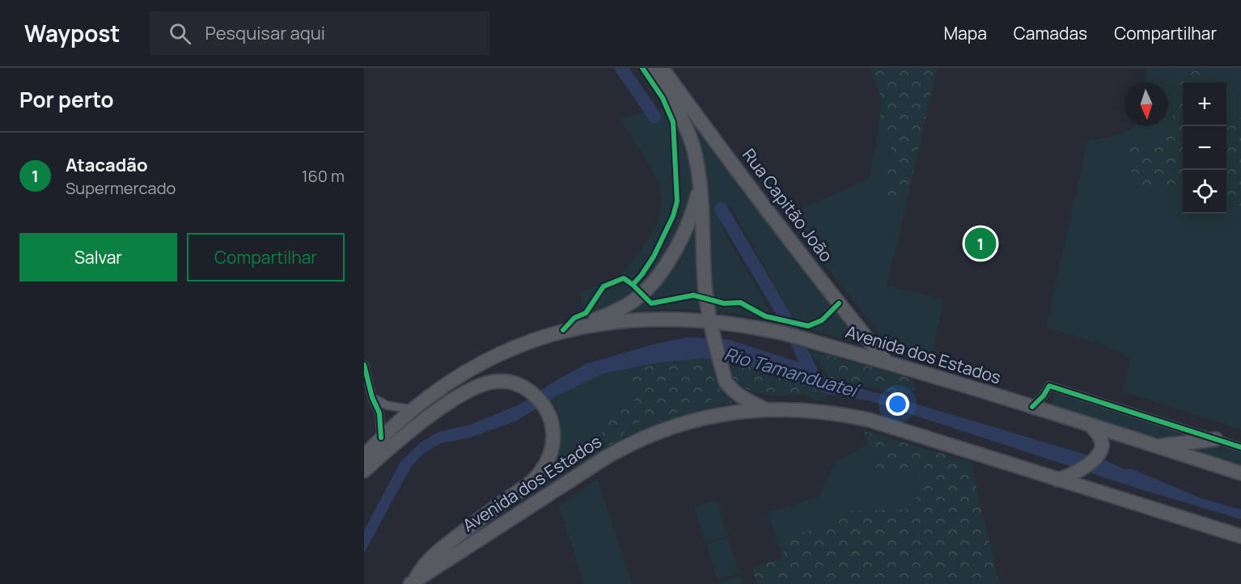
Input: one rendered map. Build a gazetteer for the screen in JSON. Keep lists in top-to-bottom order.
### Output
{
  "streets": {
    "highway": ["Rua Capitão João", "Avenida dos Estados"]
  },
  "crossings": [
    ["Rua Capitão João", "Avenida dos Estados"]
  ],
  "water": ["Rio Tamanduateí"],
  "north": "bottom",
  "page": {
    "header": "Waypost",
    "search": "Pesquisar aqui",
    "nav": ["Mapa", "Camadas", "Compartilhar"],
    "heading": "Por perto",
    "map_buttons": ["+", "−"],
    "list": [
      {
        "mark": "1",
        "name": "Atacadão",
        "note": "Supermercado",
        "value": "160 m"
      }
    ],
    "buttons": ["Salvar", "Compartilhar"],
    "pins": "1"
  }
}
